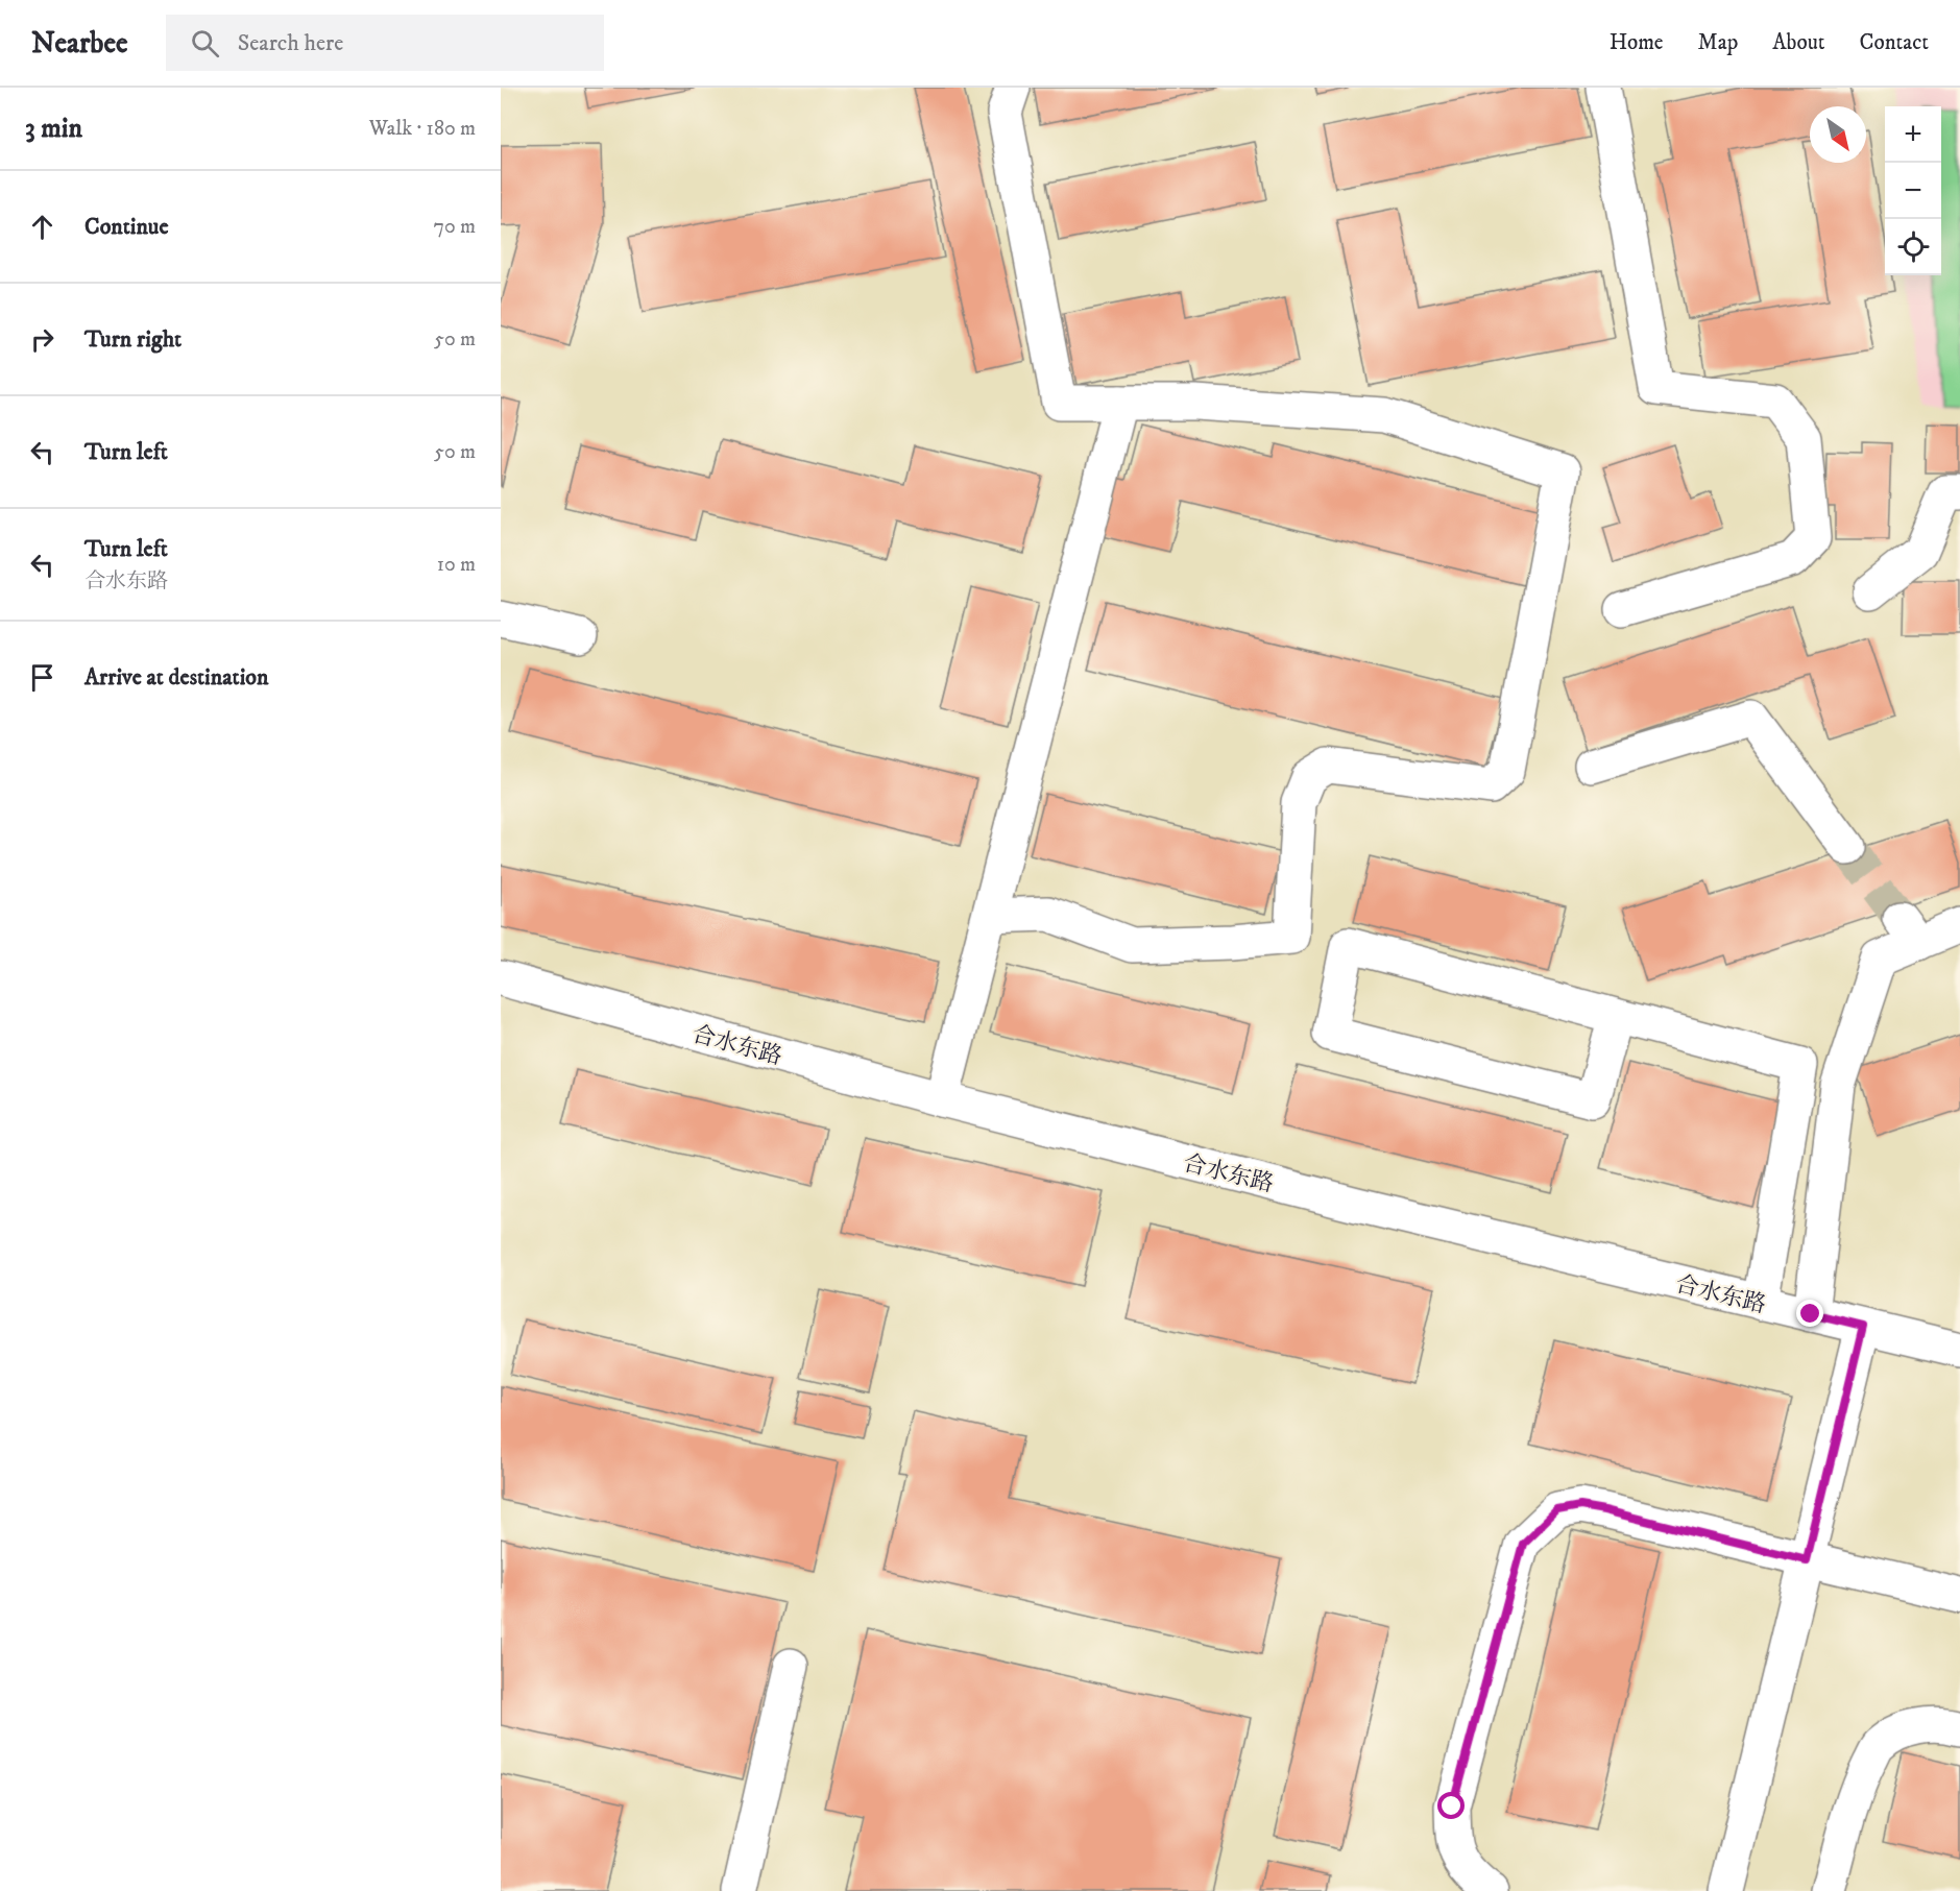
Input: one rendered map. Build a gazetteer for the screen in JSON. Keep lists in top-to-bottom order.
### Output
{
  "streets": {
    "street": ["合水东路"]
  },
  "north": "bottom right",
  "page": {
    "header": "Nearbee",
    "search": "Search here",
    "nav": [
      "Home",
      "Map",
      "About",
      "Contact"
    ],
    "heading": ["3 min", "Walk · 180 m"],
    "map_buttons": ["+", "−"],
    "list": [
      ["Continue", "70 m"],
      ["Turn right", "50 m"],
      ["Turn left", "50 m"],
      ["Turn left", "合水东路", "10 m"],
      "Arrive at destination"
    ]
  }
}
